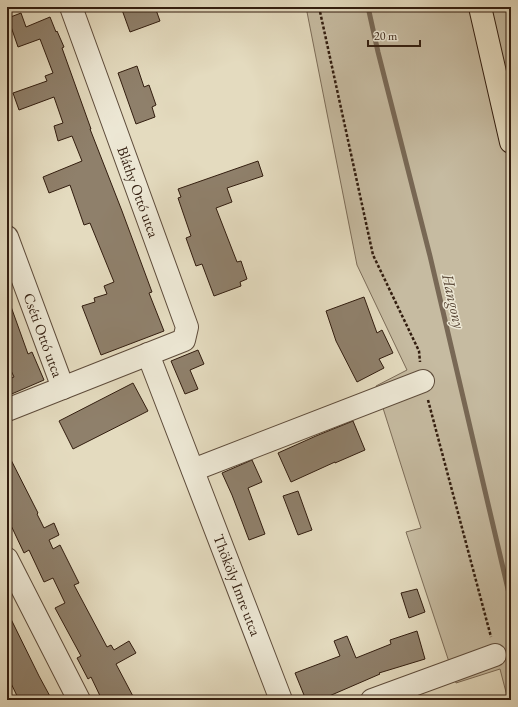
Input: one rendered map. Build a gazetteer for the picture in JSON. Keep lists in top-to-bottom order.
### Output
{
  "streets": {
    "street": ["Bláthy Ottó utca", "Cséti Ottó utca", "Thököly Imre utca"]
  },
  "crossings": [
    ["Bláthy Ottó utca", "Thököly Imre utca"]
  ],
  "water": ["Hangony"],
  "scale_bar": "20 m"
}
